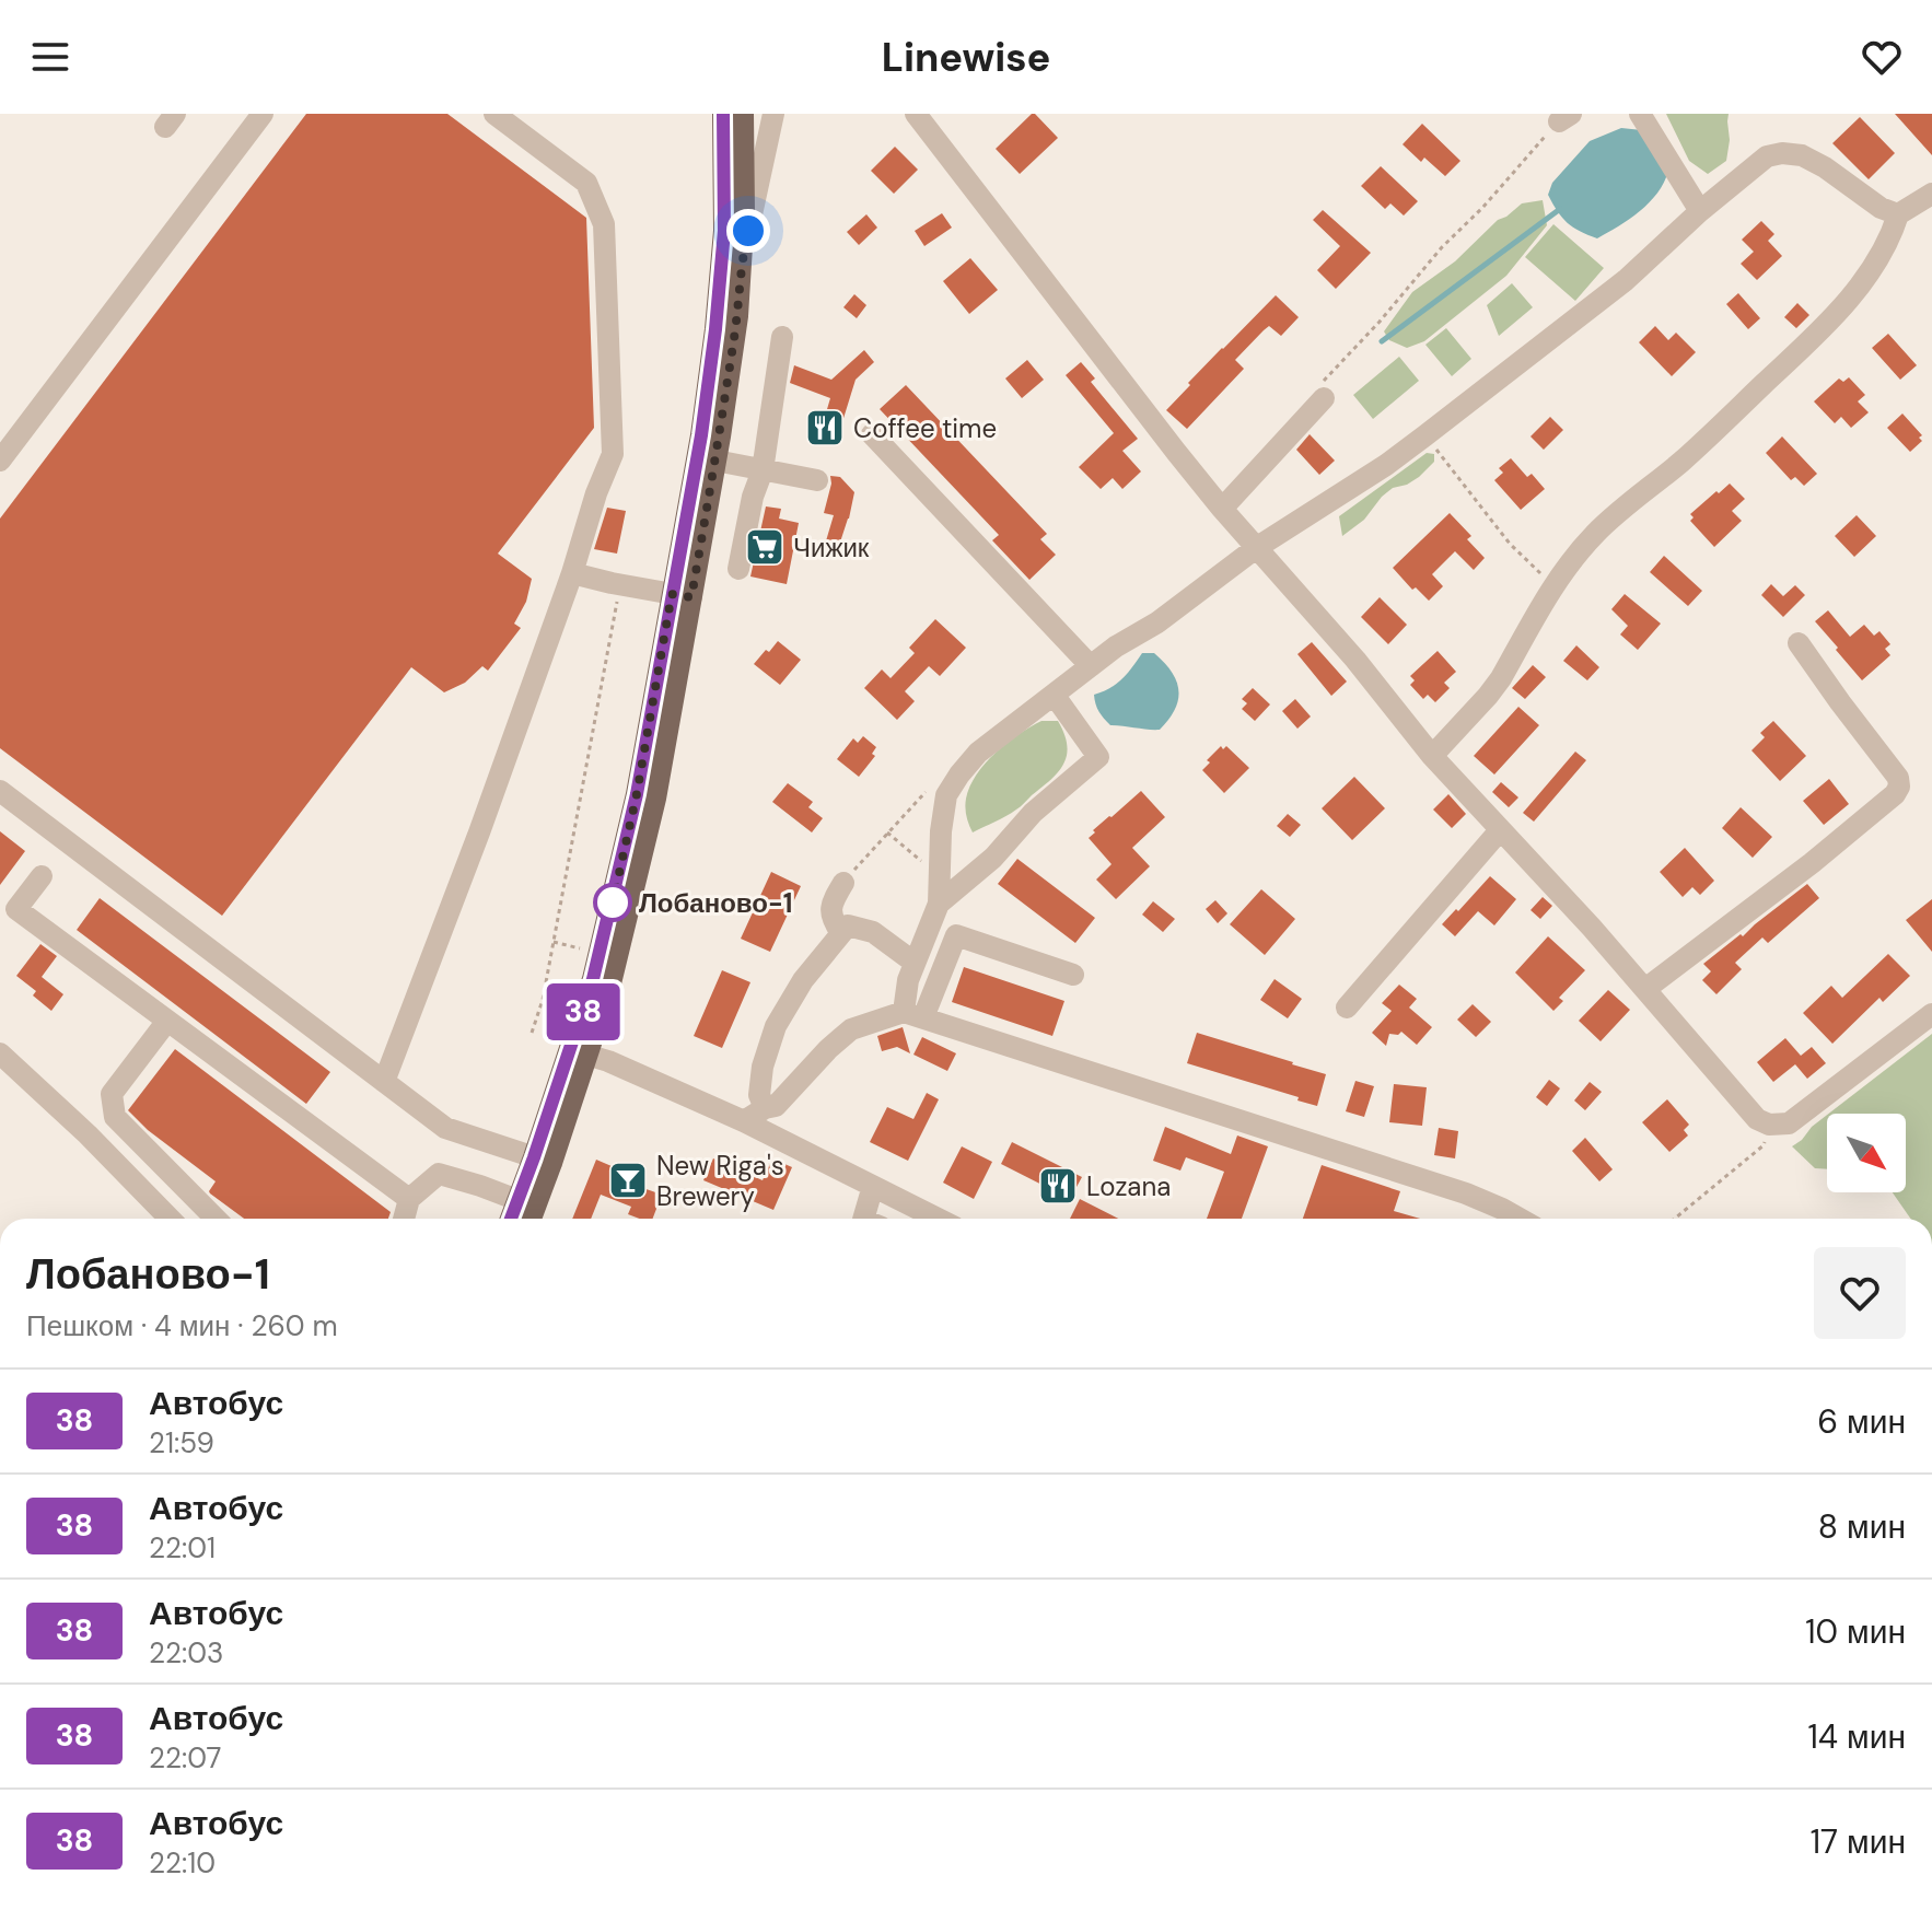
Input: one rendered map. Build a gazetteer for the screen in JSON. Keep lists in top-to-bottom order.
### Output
{
  "places": {
    "restaurant": ["Coffee time", "Lozana"],
    "supermarket": ["Чижик"],
    "other": ["Лобаново-1"],
    "bar": ["New Riga's Brewery"]
  },
  "lines": ["bus line 38"],
  "north": "bottom right",
  "page": {
    "header": "Linewise",
    "on_map": "38",
    "heading": ["Лобаново-1", "Пешком · 4 мин · 260 m"],
    "list": [
      {
        "mark": "38",
        "name": "Автобус",
        "note": "21:59",
        "value": "6 мин"
      },
      {
        "mark": "38",
        "name": "Автобус",
        "note": "22:01",
        "value": "8 мин"
      },
      {
        "mark": "38",
        "name": "Автобус",
        "note": "22:03",
        "value": "10 мин"
      },
      {
        "mark": "38",
        "name": "Автобус",
        "note": "22:07",
        "value": "14 мин"
      },
      {
        "mark": "38",
        "name": "Автобус",
        "note": "22:10",
        "value": "17 мин"
      }
    ]
  }
}
